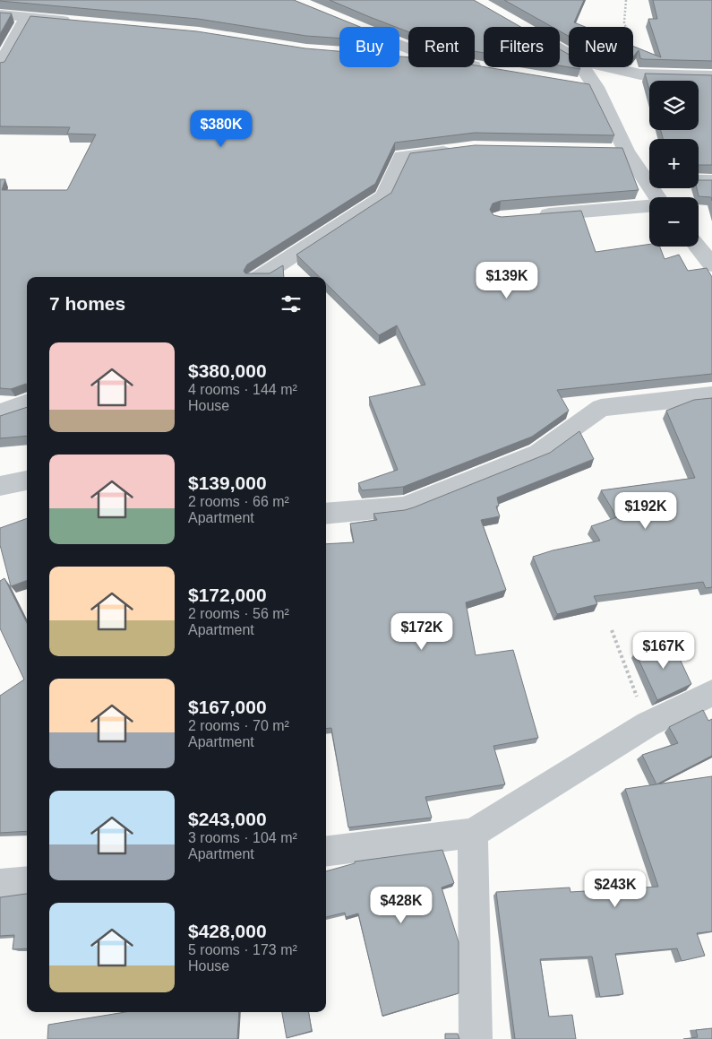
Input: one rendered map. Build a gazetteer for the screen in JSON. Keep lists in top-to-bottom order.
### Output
{
  "page": {
    "chip": [
      "Buy",
      "Rent",
      "Filters",
      "New"
    ],
    "map_buttons": ["+", "−"],
    "price": [
      "$380K",
      "$139K",
      "$192K",
      "$172K",
      "$167K",
      "$243K",
      "$428K"
    ],
    "heading": "7 homes",
    "list": [
      {
        "name": "$380,000",
        "note": "4 rooms · 144 m² · House"
      },
      {
        "name": "$139,000",
        "note": "2 rooms · 66 m² · Apartment"
      },
      {
        "name": "$172,000",
        "note": "2 rooms · 56 m² · Apartment"
      },
      {
        "name": "$167,000",
        "note": "2 rooms · 70 m² · Apartment"
      },
      {
        "name": "$243,000",
        "note": "3 rooms · 104 m² · Apartment"
      },
      {
        "name": "$428,000",
        "note": "5 rooms · 173 m² · House"
      }
    ]
  }
}
